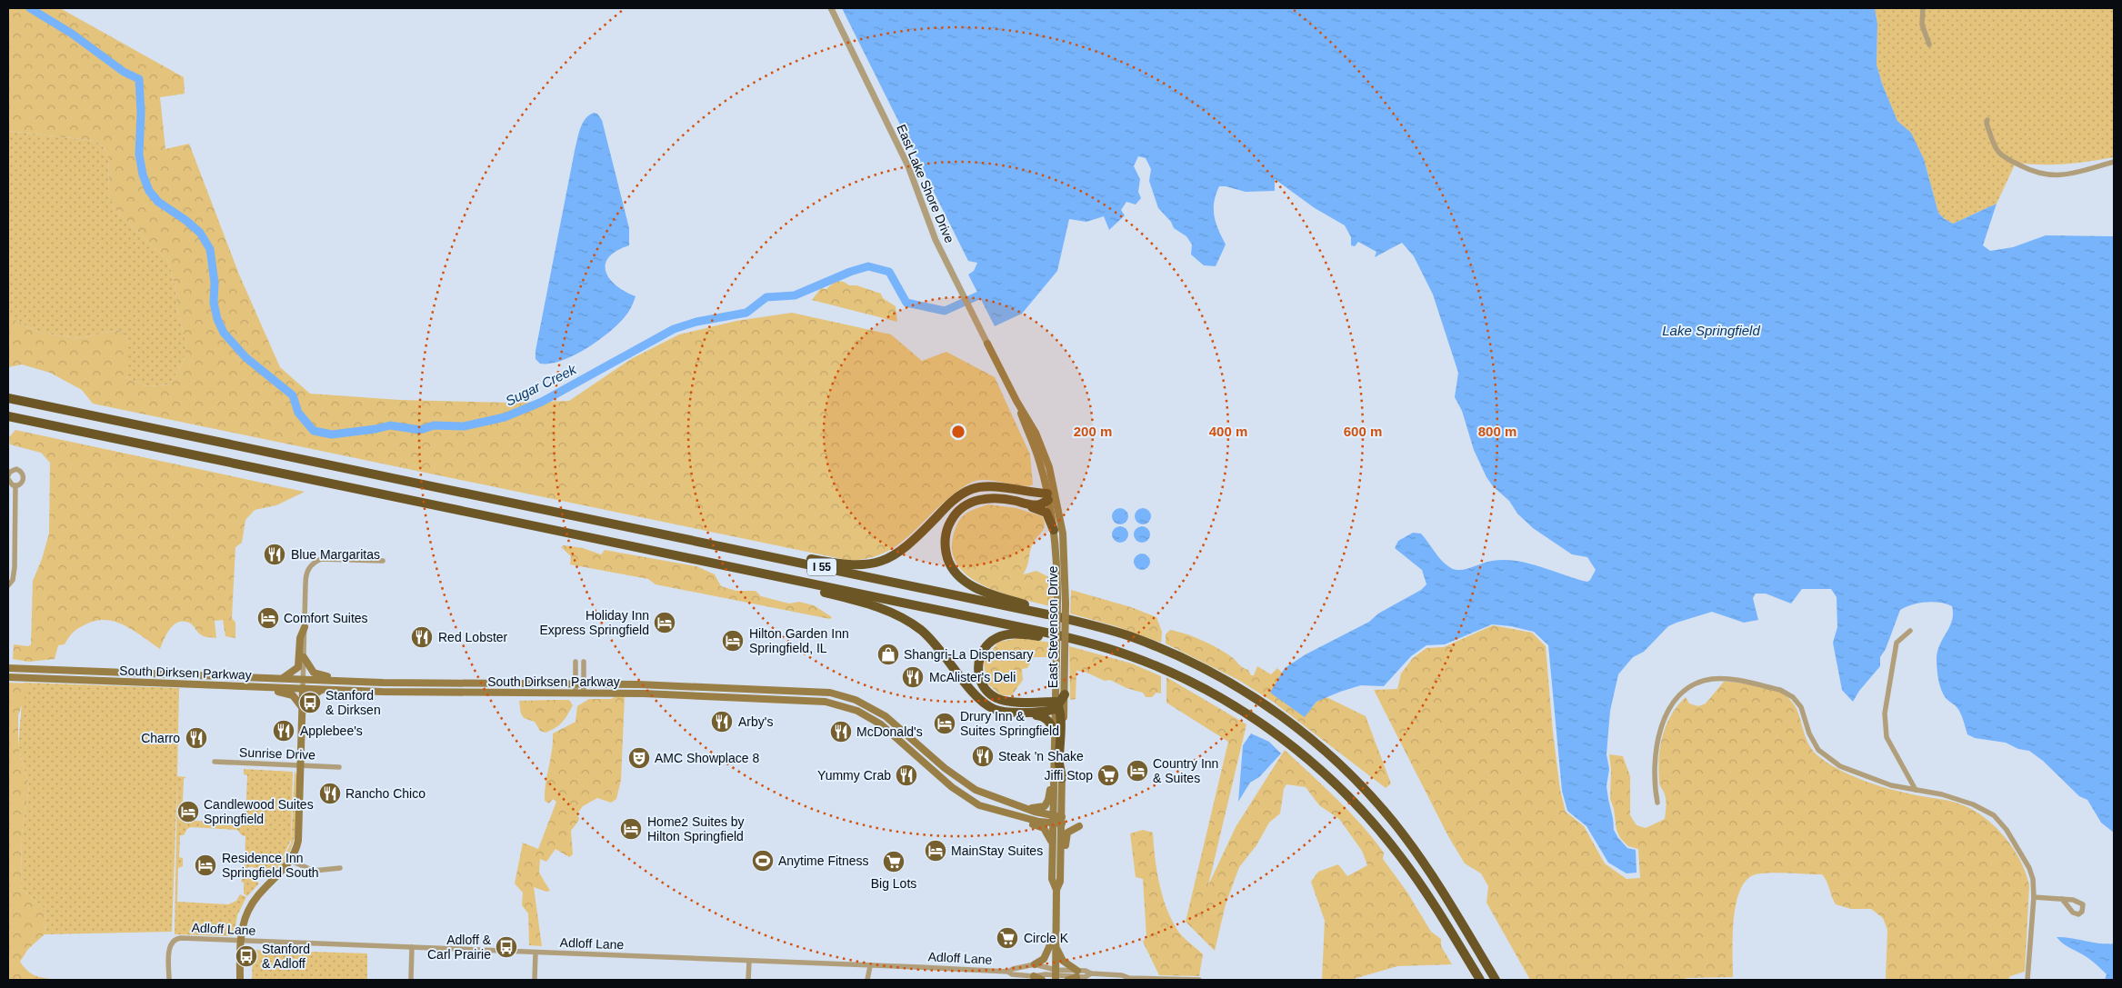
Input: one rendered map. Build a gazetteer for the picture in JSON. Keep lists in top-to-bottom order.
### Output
{
  "streets": {
    "highway": ["I 55"],
    "main road": ["East Stevenson Drive", "South Dirksen Parkway"],
    "street": ["East Lake Shore Drive", "Sunrise Drive", "Adloff Lane"]
  },
  "crossings": [
    ["East Lake Shore Drive", "East Stevenson Drive"],
    ["East Stevenson Drive", "South Dirksen Parkway"],
    ["East Stevenson Drive", "Adloff Lane"]
  ],
  "water": ["Lake Springfield", "Sugar Creek"],
  "places": {
    "restaurant": [
      "Blue Margaritas",
      "Red Lobster",
      "McAlister's Deli",
      "Arby's",
      "Applebee's",
      "McDonald's",
      "Charro",
      "Steak 'n Shake",
      "Yummy Crab",
      "Rancho Chico"
    ],
    "hotel": [
      "Comfort Suites",
      "Holiday Inn Express Springfield",
      "Hilton Garden Inn Springfield, IL",
      "Drury Inn & Suites Springfield",
      "Country Inn & Suites",
      "Candlewood Suites Springfield",
      "Home2 Suites by Hilton Springfield",
      "MainStay Suites",
      "Residence Inn Springfield South"
    ],
    "shop": ["Shangri-La Dispensary"],
    "bus stop": ["Stanford & Dirksen", "Adloff & Carl Prairie", "Stanford & Adloff"],
    "theatre": ["AMC Showplace 8"],
    "supermarket": ["Jiffi Stop", "Big Lots", "Circle K"],
    "sports": ["Anytime Fitness"]
  },
  "rings": [
    "200 m",
    "400 m",
    "600 m",
    "800 m"
  ]
}
